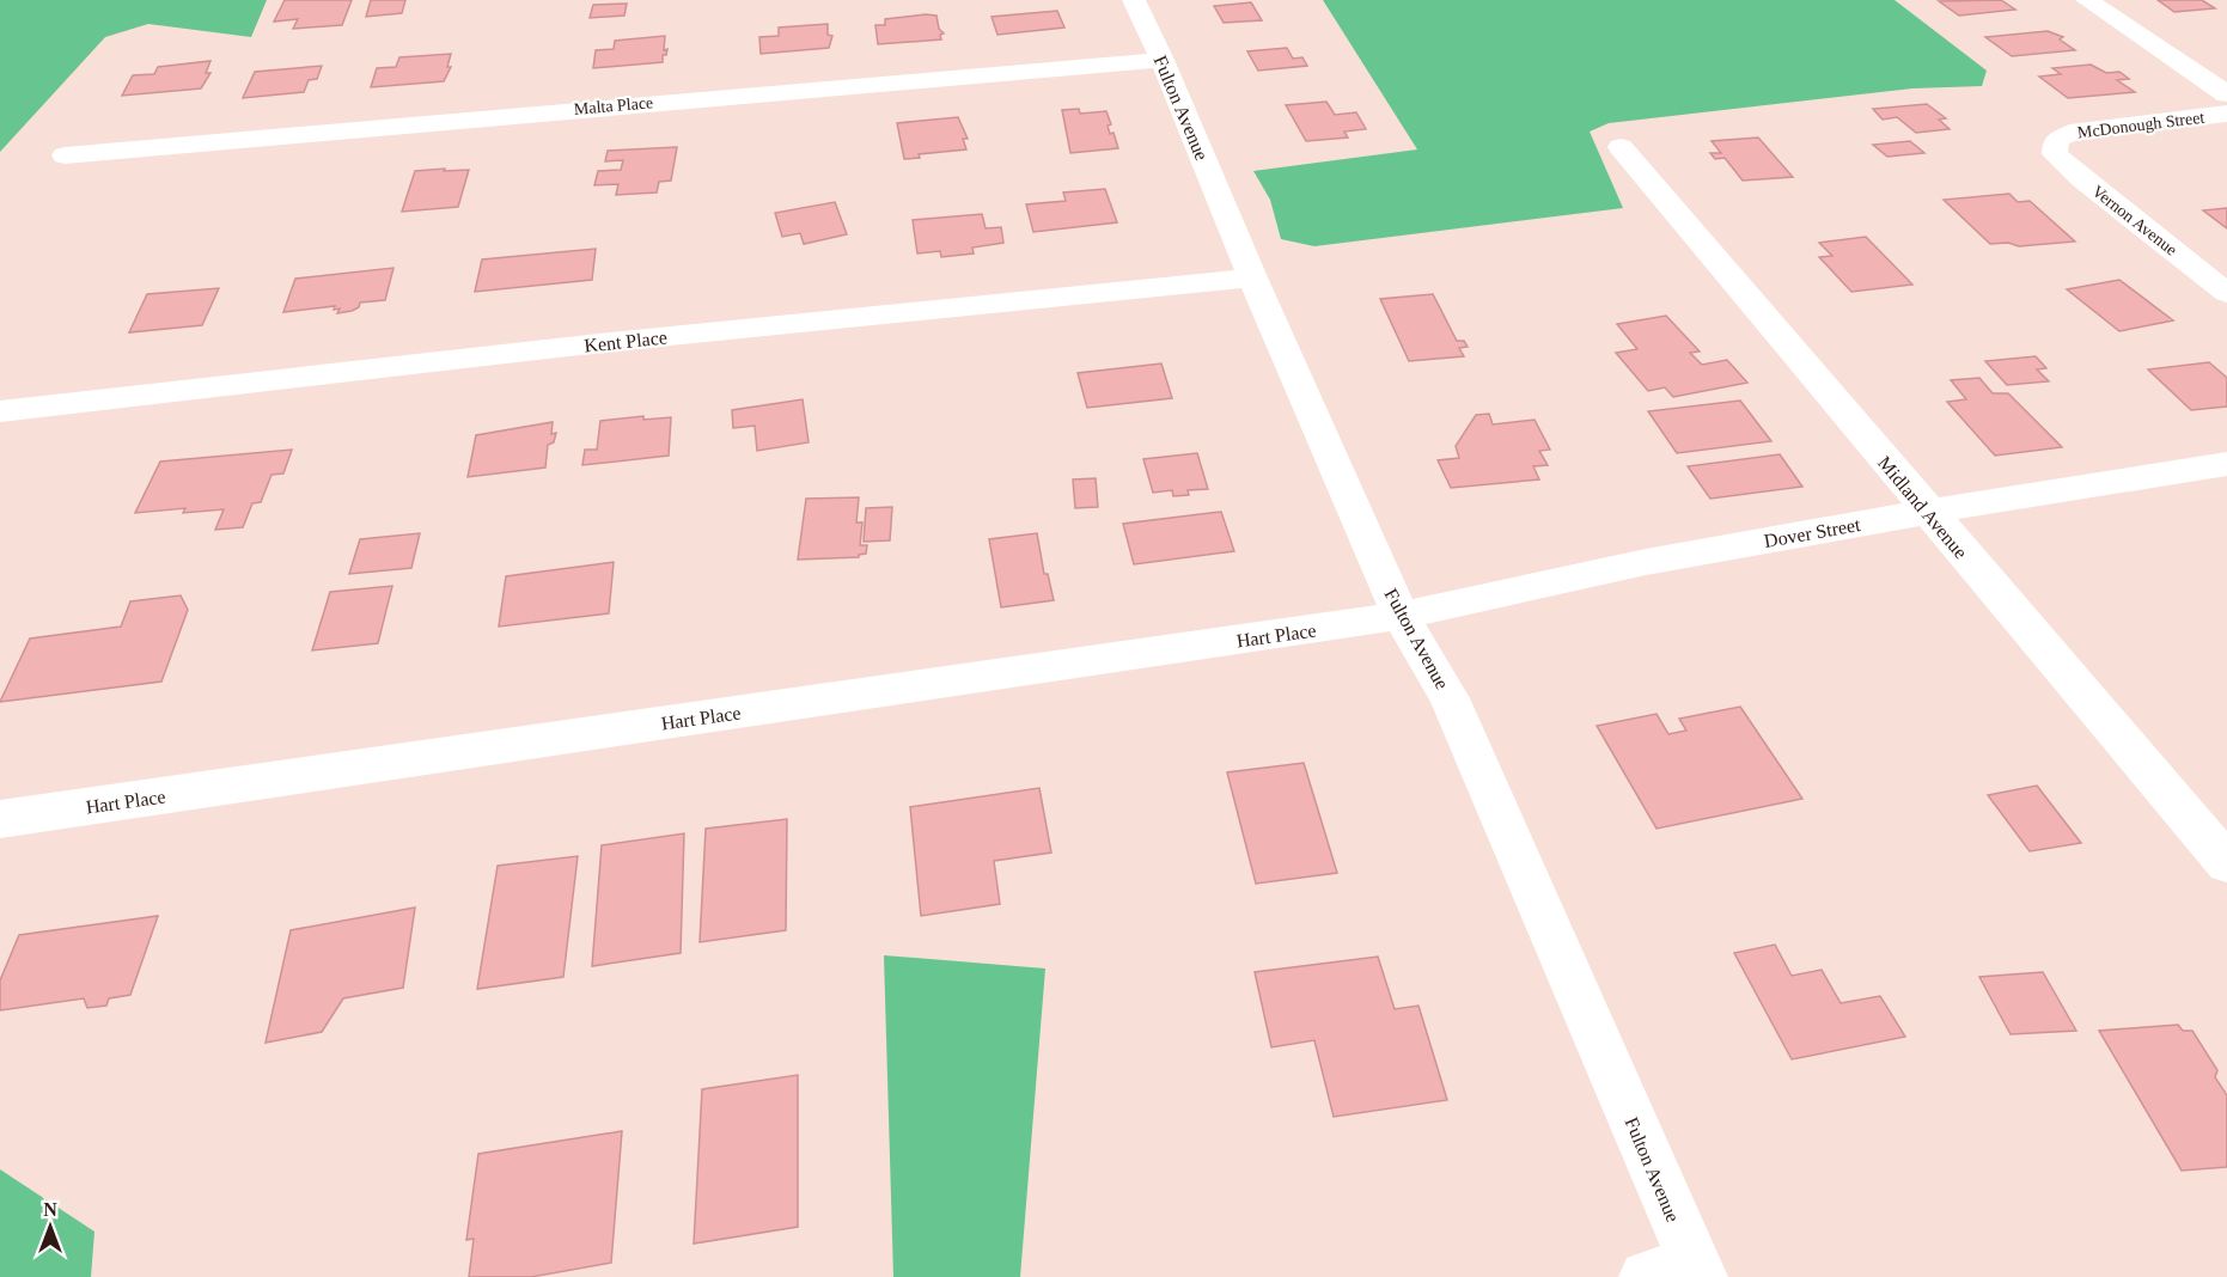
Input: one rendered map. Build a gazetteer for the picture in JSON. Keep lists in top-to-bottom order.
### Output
{
  "streets": {
    "street": [
      "Malta Place",
      "Fulton Avenue",
      "McDonough Street",
      "Vernon Avenue",
      "Kent Place",
      "Midland Avenue",
      "Dover Street",
      "Hart Place"
    ]
  },
  "crossings": [
    ["Malta Place", "Fulton Avenue"],
    ["Fulton Avenue", "Kent Place"],
    ["Fulton Avenue", "Dover Street"],
    ["Fulton Avenue", "Hart Place"],
    ["McDonough Street", "Vernon Avenue"],
    ["Midland Avenue", "Dover Street"],
    ["Dover Street", "Hart Place"]
  ],
  "north": "top"
}
